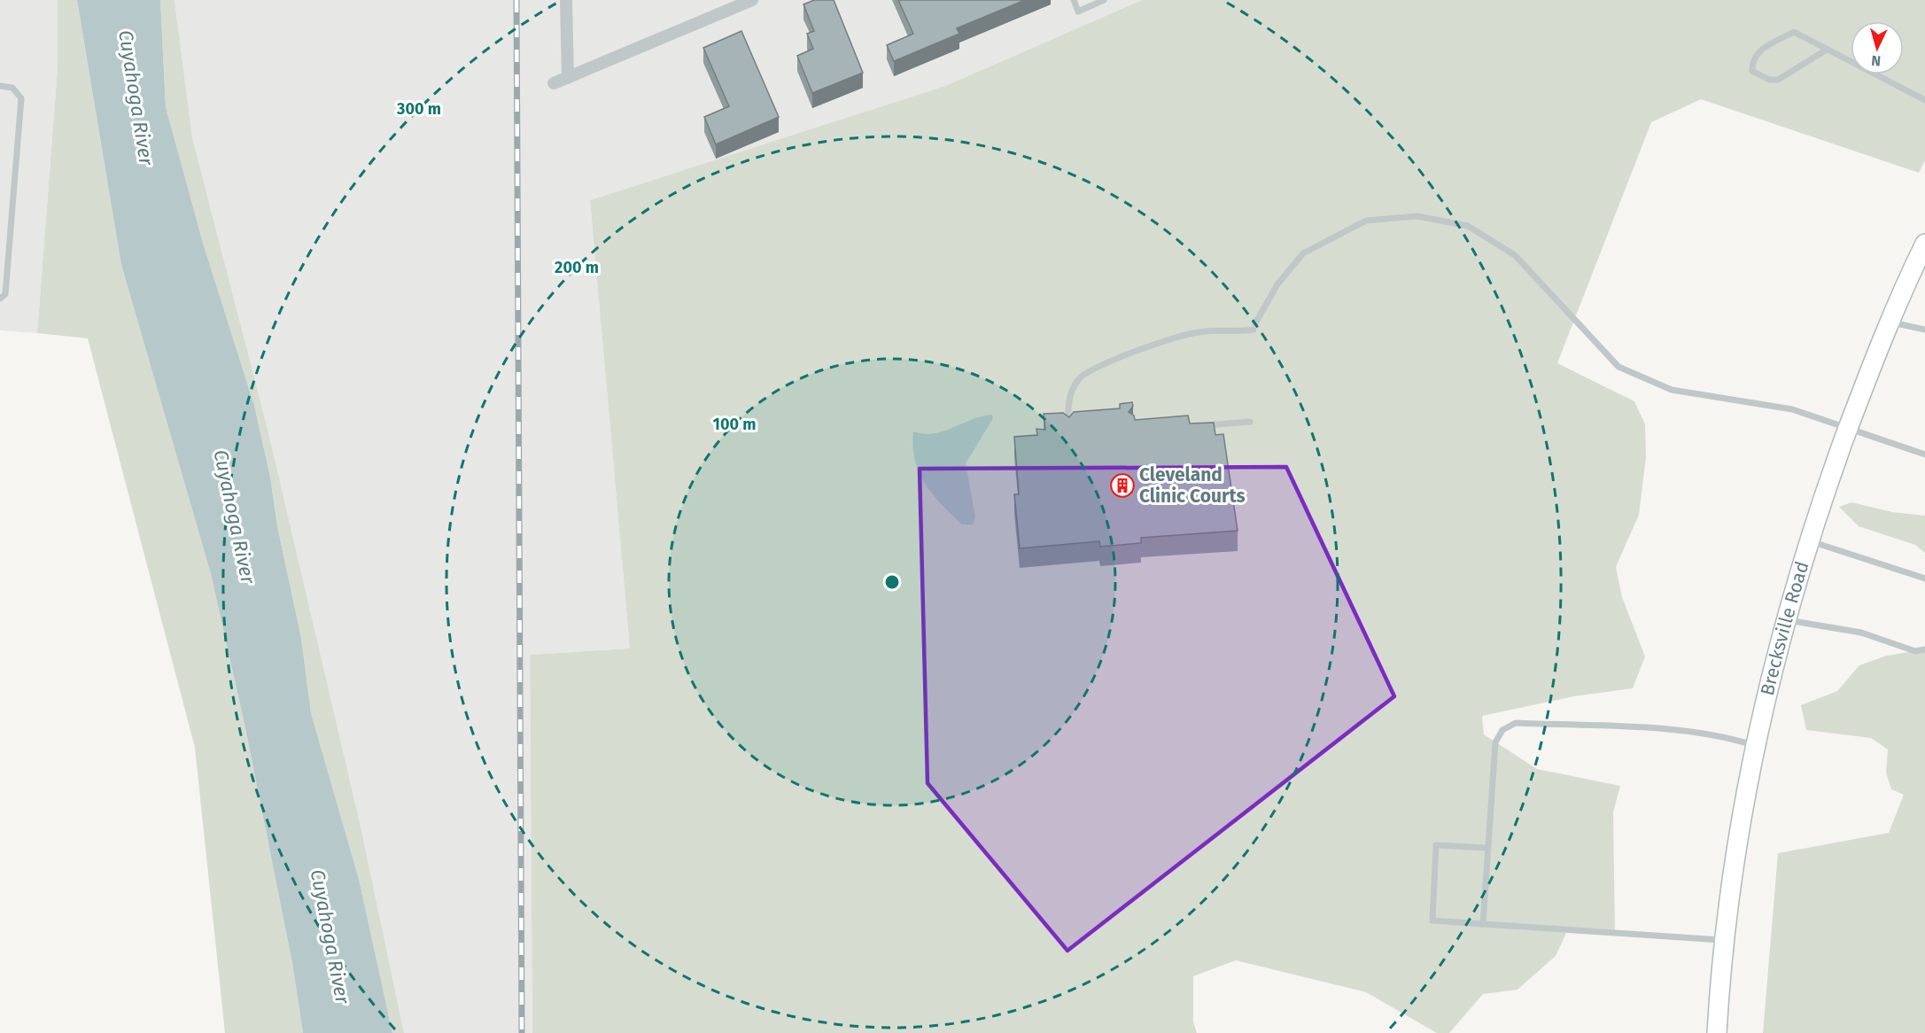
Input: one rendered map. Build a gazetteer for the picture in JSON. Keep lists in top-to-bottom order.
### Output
{
  "streets": {
    "main road": ["Brecksville Road"]
  },
  "water": ["Cuyahoga River"],
  "places": {
    "building": ["Cleveland Clinic Courts"]
  },
  "north": "bottom",
  "rings": ["300 m", "200 m", "100 m"]
}
